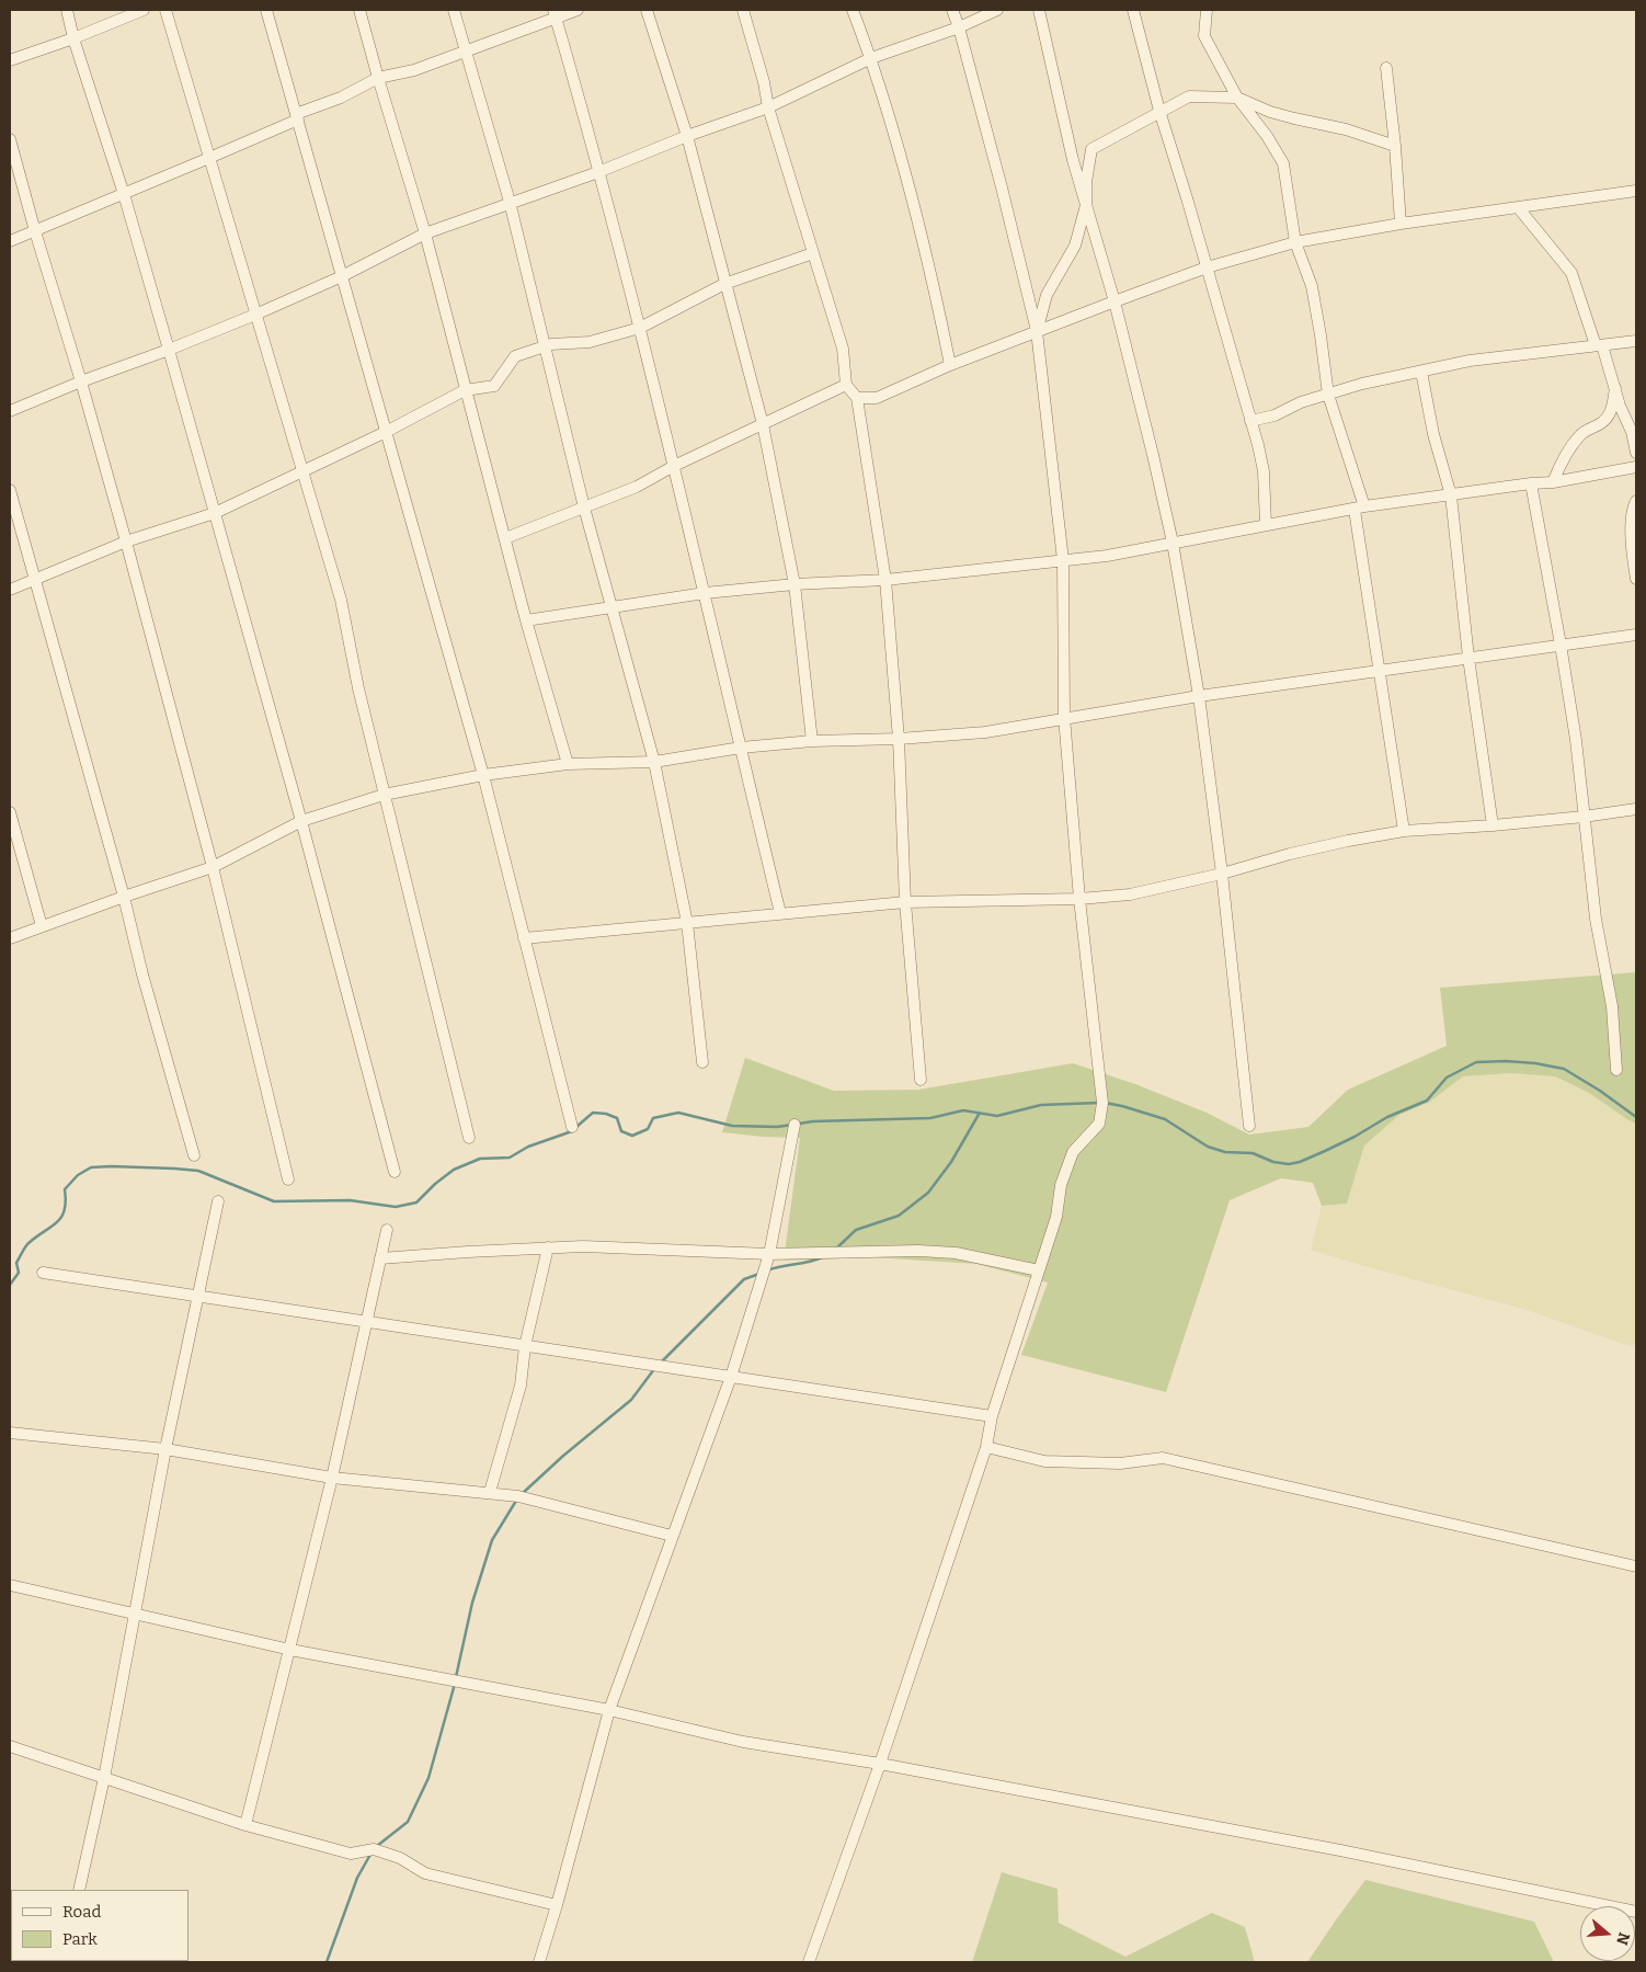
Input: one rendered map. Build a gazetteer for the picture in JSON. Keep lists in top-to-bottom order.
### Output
{
  "legend": ["Road", "Park"],
  "north": "right"
}
